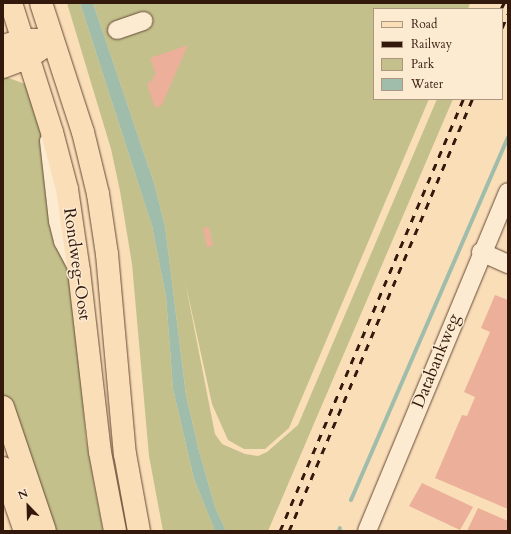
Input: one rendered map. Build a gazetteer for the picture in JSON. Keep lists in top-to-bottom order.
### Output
{
  "streets": {
    "main road": ["Rondweg-Oost"],
    "street": ["Databankweg"]
  },
  "legend": [
    "Road",
    "Railway",
    "Park",
    "Water"
  ],
  "north": "top left"
}
